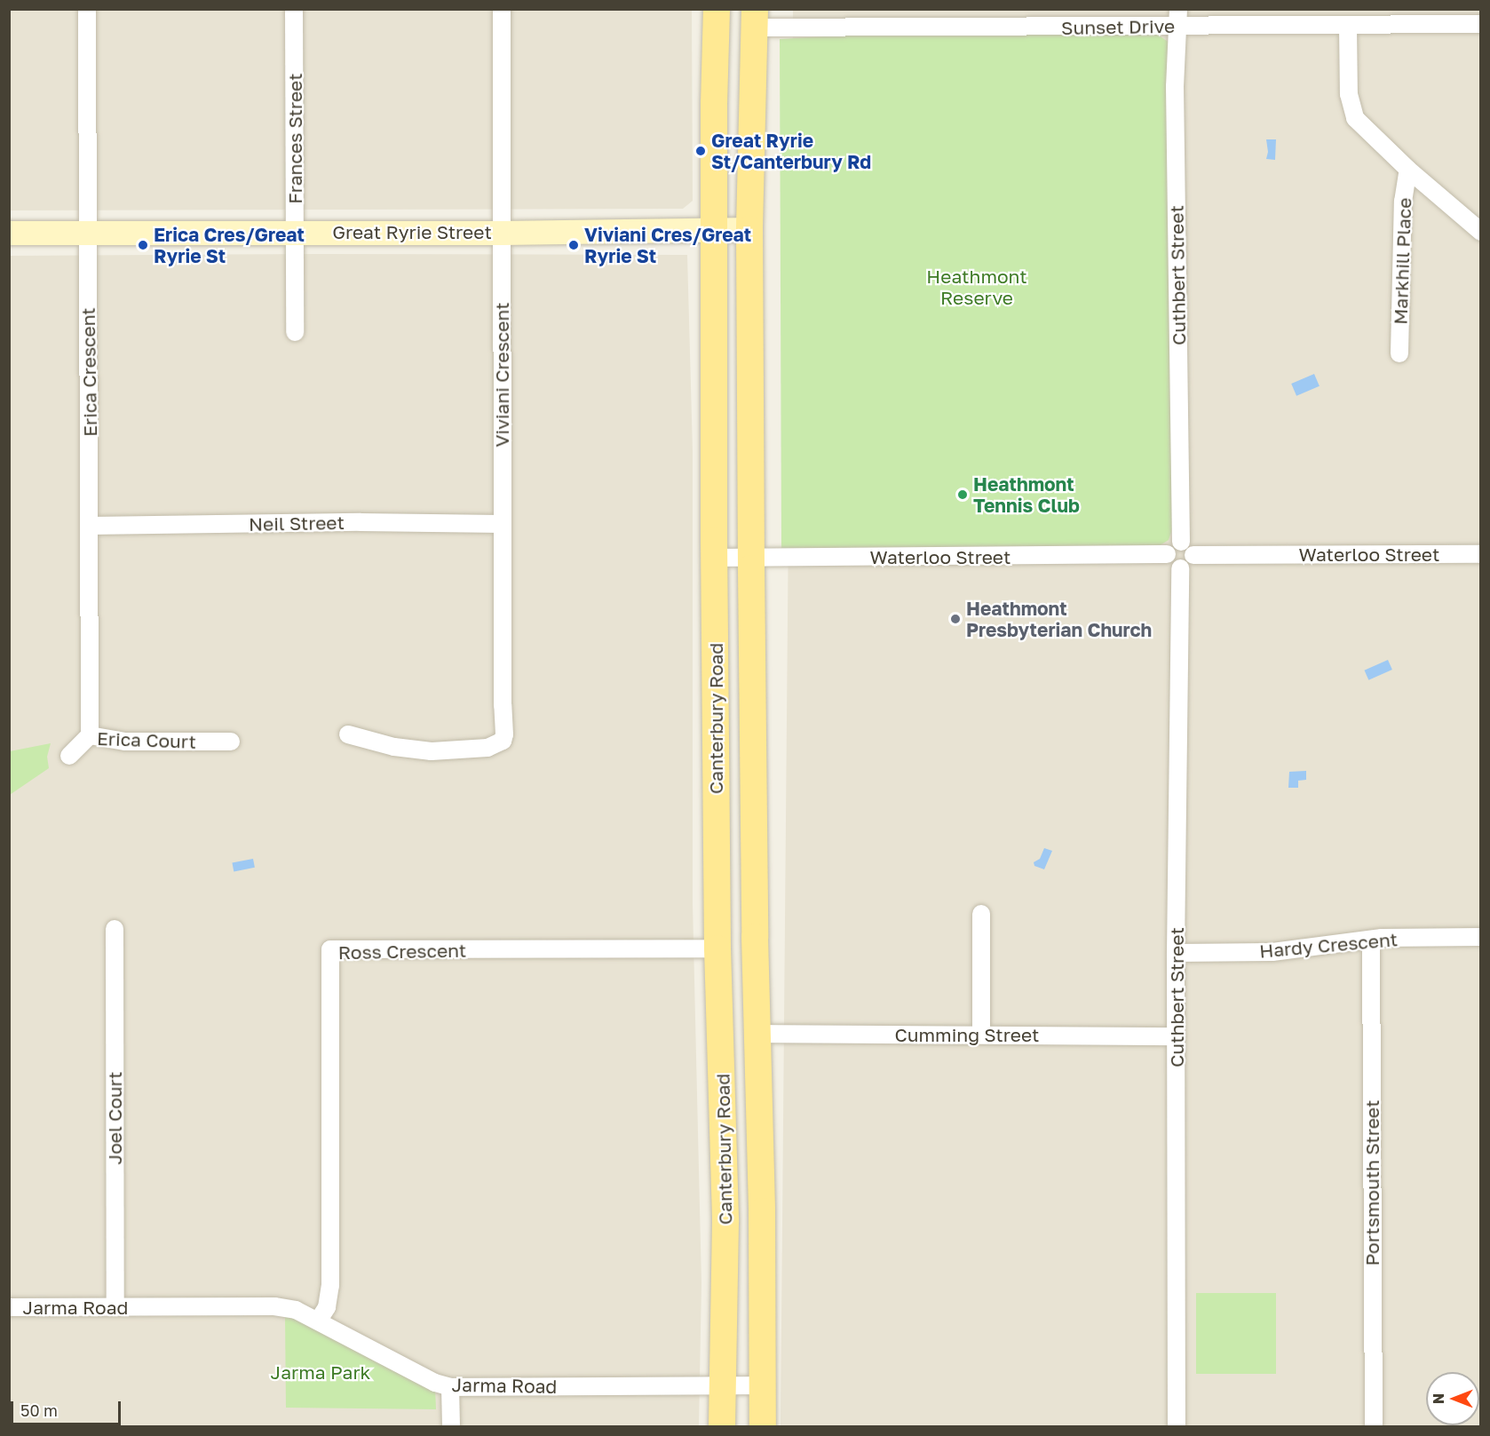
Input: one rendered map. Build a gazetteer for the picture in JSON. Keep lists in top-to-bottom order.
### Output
{
  "streets": {
    "main road": ["Great Ryrie Street", "Canterbury Road"],
    "street": [
      "Sunset Drive",
      "Frances Street",
      "Markhill Place",
      "Cuthbert Street",
      "Erica Crescent",
      "Viviani Crescent",
      "Neil Street",
      "Waterloo Street",
      "Erica Court",
      "Hardy Crescent",
      "Ross Crescent",
      "Cumming Street",
      "Joel Court",
      "Portsmouth Street",
      "Jarma Road"
    ]
  },
  "crossings": [
    ["Sunset Drive", "Cuthbert Street"],
    ["Sunset Drive", "Canterbury Road"],
    ["Frances Street", "Great Ryrie Street"],
    ["Great Ryrie Street", "Erica Crescent"],
    ["Great Ryrie Street", "Viviani Crescent"],
    ["Great Ryrie Street", "Canterbury Road"],
    ["Cuthbert Street", "Waterloo Street"],
    ["Cuthbert Street", "Hardy Crescent"],
    ["Cuthbert Street", "Cumming Street"],
    ["Erica Crescent", "Neil Street"],
    ["Erica Crescent", "Erica Court"],
    ["Viviani Crescent", "Neil Street"],
    ["Waterloo Street", "Canterbury Road"],
    ["Canterbury Road", "Ross Crescent"],
    ["Canterbury Road", "Cumming Street"],
    ["Canterbury Road", "Jarma Road"],
    ["Hardy Crescent", "Portsmouth Street"],
    ["Ross Crescent", "Jarma Road"],
    ["Joel Court", "Jarma Road"]
  ],
  "parks": ["Heathmont Reserve", "Jarma Park"],
  "places": [
    "Great Ryrie St/Canterbury Rd",
    "Erica Cres/Great Ryrie St",
    "Viviani Cres/Great Ryrie St",
    "Heathmont Tennis Club",
    "Heathmont Presbyterian Church"
  ],
  "scale_bar": "50 m",
  "north": "left"
}
